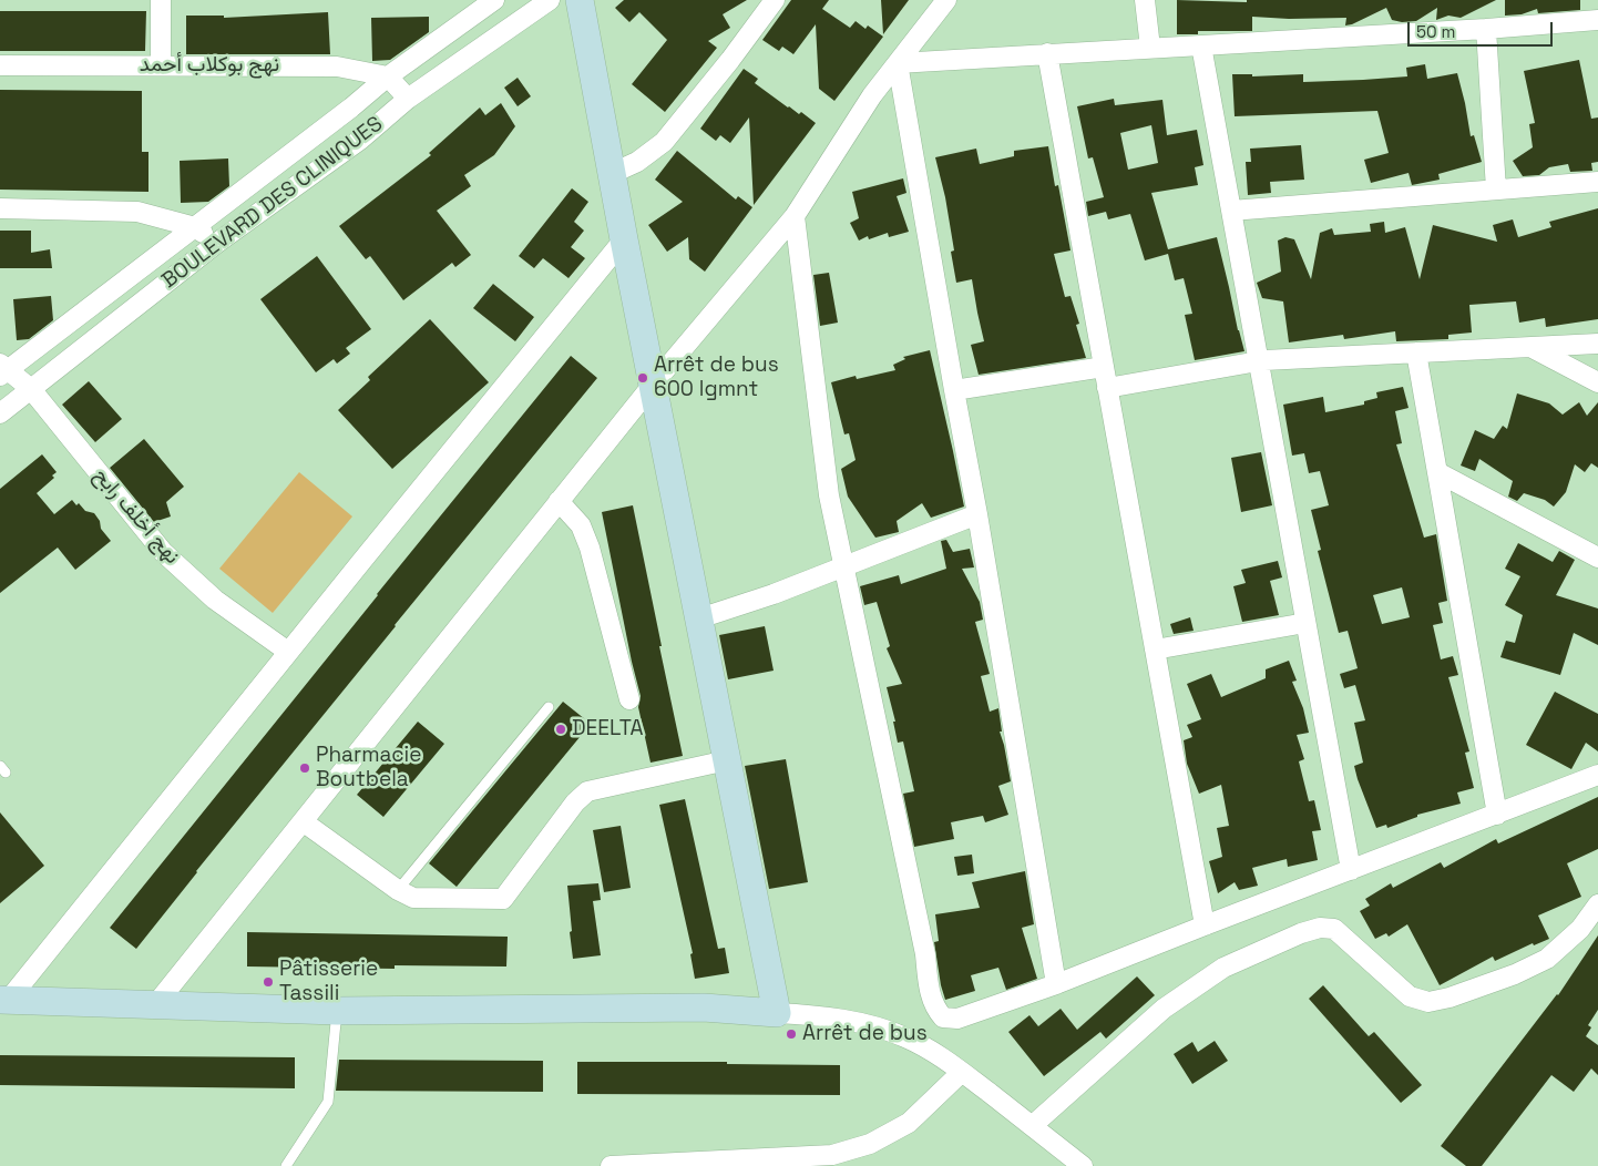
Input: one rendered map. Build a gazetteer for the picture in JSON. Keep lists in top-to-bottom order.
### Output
{
  "streets": {
    "street": ["نهج بوكلاب أحمد", "BOULEVARD DES CLINIQUES", "نهج أخلف رابح"]
  },
  "crossings": [
    ["نهج بوكلاب أحمد", "BOULEVARD DES CLINIQUES"],
    ["BOULEVARD DES CLINIQUES", "نهج أخلف رابح"]
  ],
  "places": [
    "Arrêt de bus 600 lgmnt",
    "DEELTA",
    "Pharmacie Boutbela",
    "Pâtisserie Tassili",
    "Arrêt de bus"
  ],
  "scale_bar": "50 m"
}
